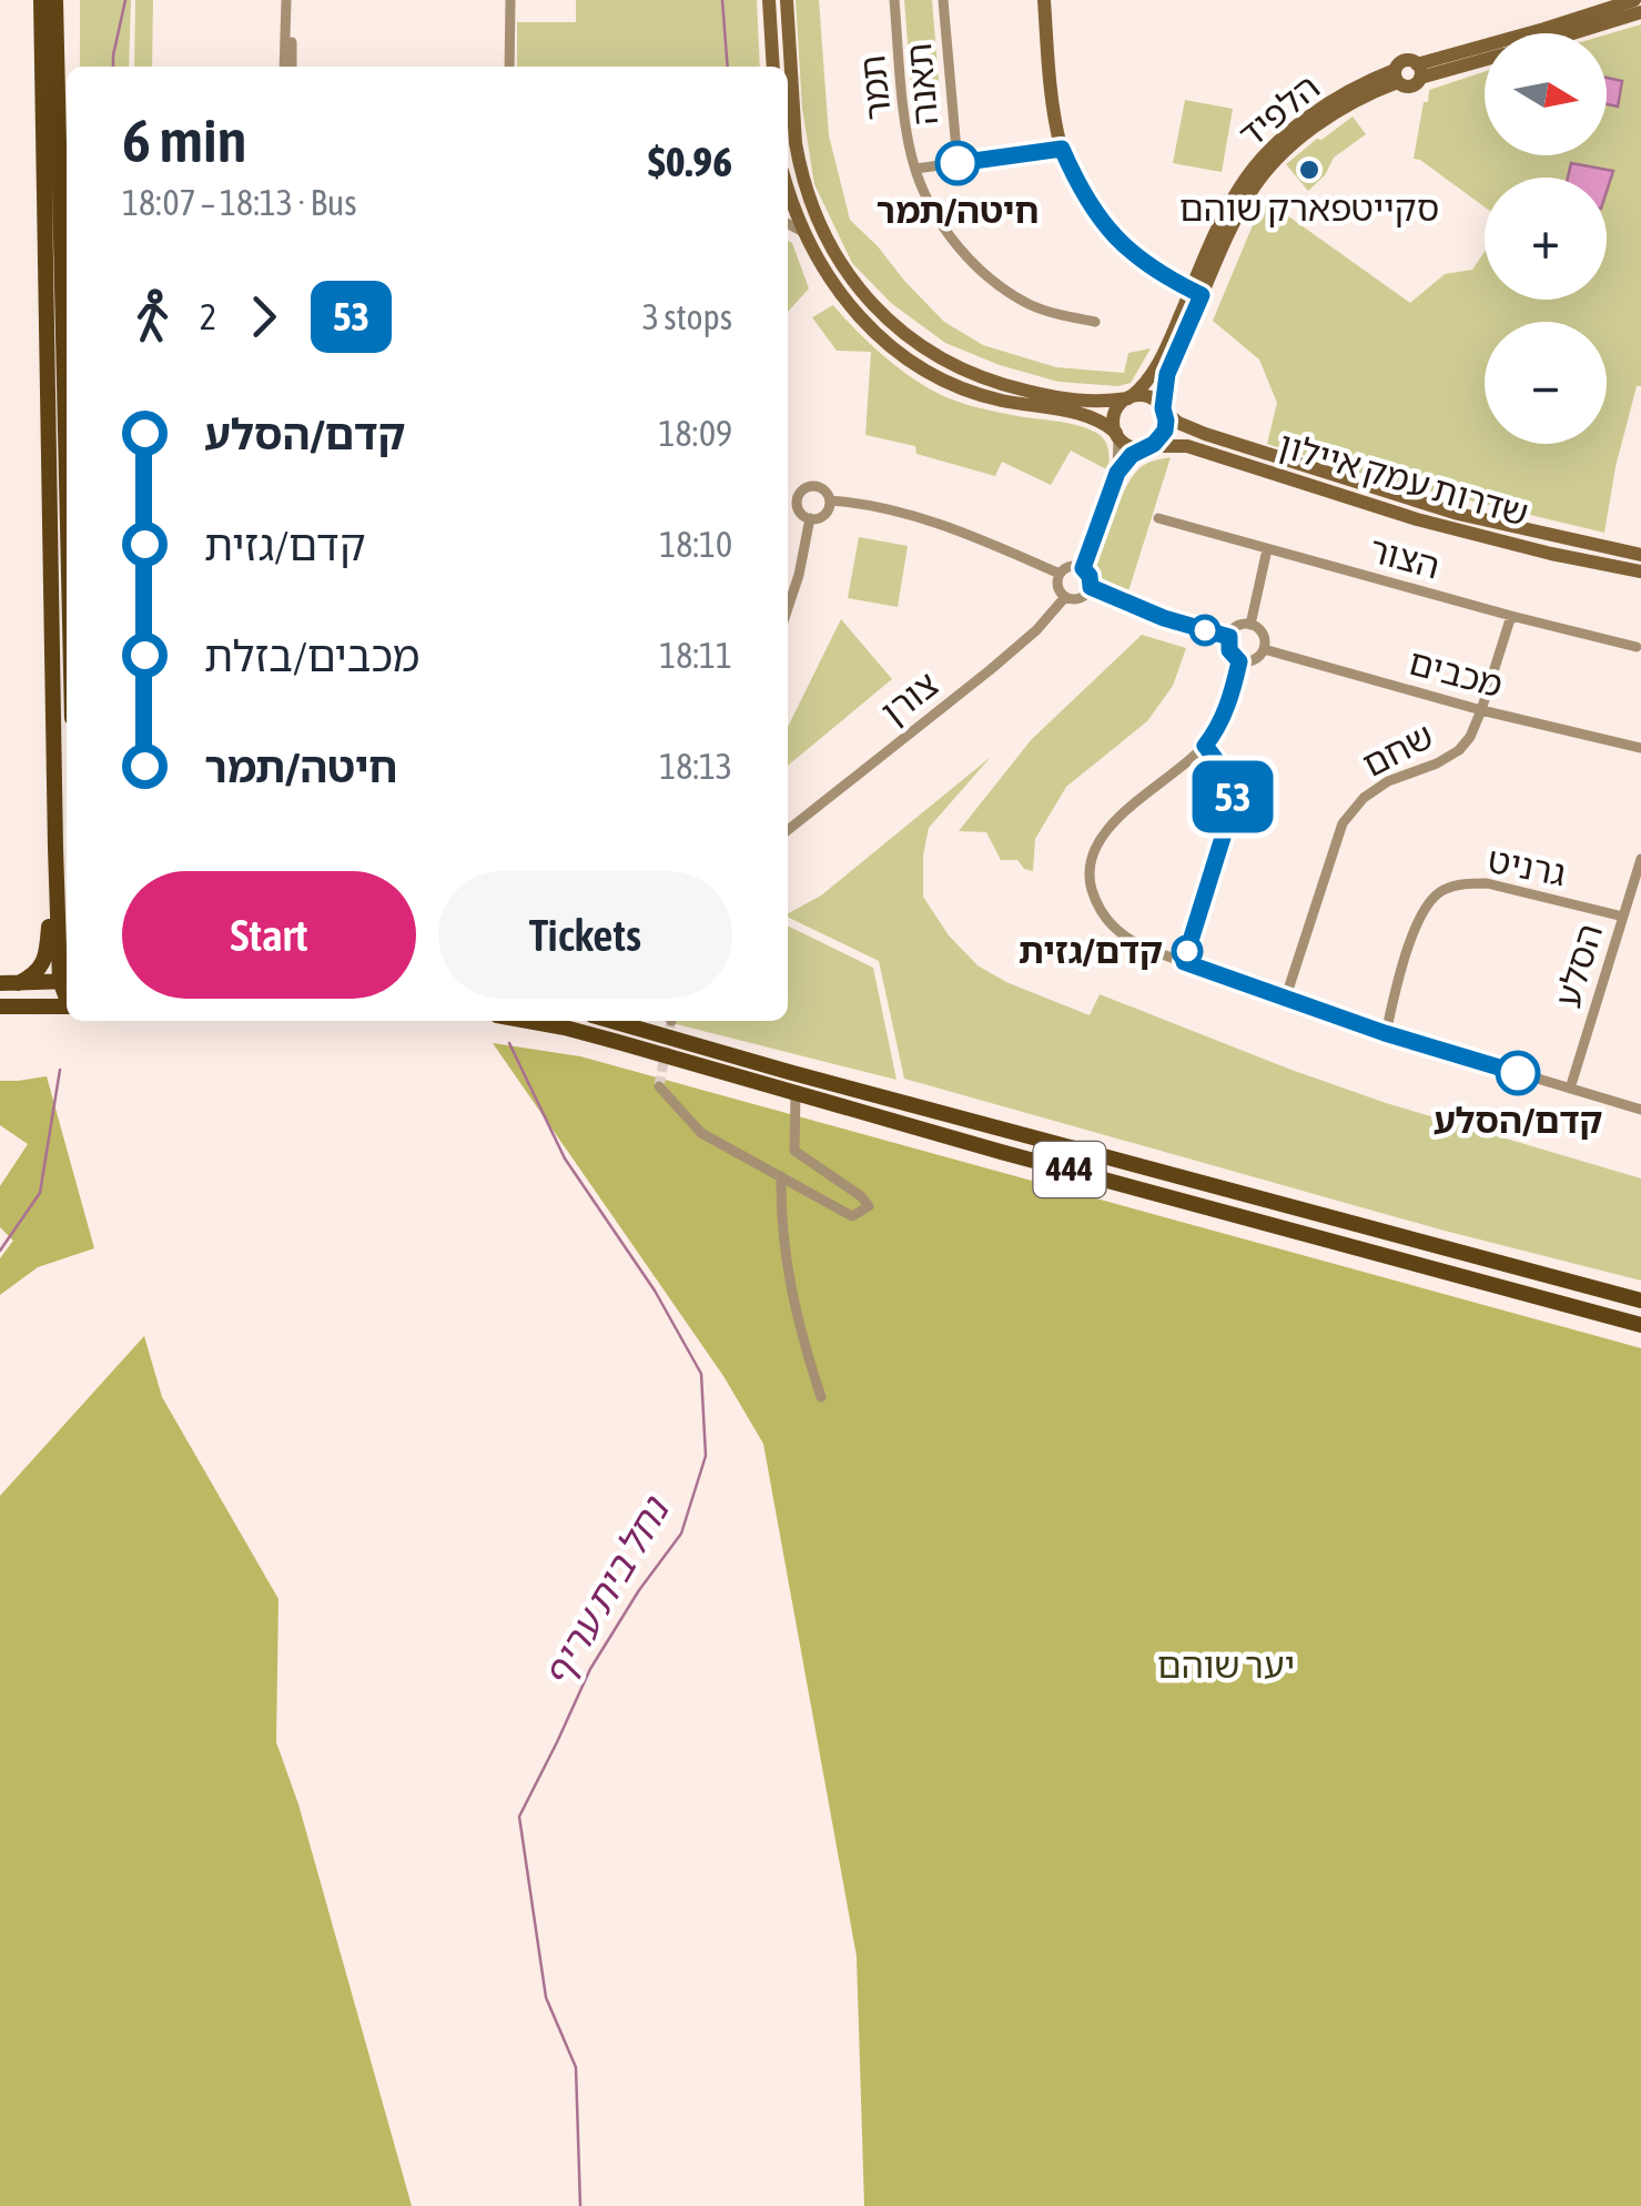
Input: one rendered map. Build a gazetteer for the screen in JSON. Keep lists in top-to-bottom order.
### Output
{
  "streets": {
    "main road": ["הלפיד", "שדרות עמק איילון", "444"],
    "street": [
      "תאנה",
      "תמר",
      "הצור",
      "מכבים",
      "צורן",
      "שחם",
      "גרניט",
      "הסלע"
    ]
  },
  "crossings": [
    ["הלפיד", "שדרות עמק איילון"],
    ["הצור", "שחם"],
    ["מכבים", "שחם"],
    ["גרניט", "הסלע"]
  ],
  "water": ["נחל בית עריף"],
  "parks": ["יער שוהם"],
  "places": [
    "חיטה/תמר",
    "סקייטפארק שוהם",
    "קדם/גזית",
    "קדם/הסלע"
  ],
  "lines": ["bus line 53"],
  "north": "right",
  "page": {
    "on_map": "53",
    "map_buttons": ["+", "−"],
    "heading": ["6 min", "18:07 – 18:13 · Bus", "$0.96"],
    "legs": ["2", "53", "3 stops"],
    "list": [
      {
        "name": "קדם/הסלע",
        "value": "18:09"
      },
      {
        "name": "קדם/גזית",
        "value": "18:10"
      },
      {
        "name": "מכבים/בזלת",
        "value": "18:11"
      },
      {
        "name": "חיטה/תמר",
        "value": "18:13"
      }
    ],
    "buttons": ["Start", "Tickets"]
  }
}
